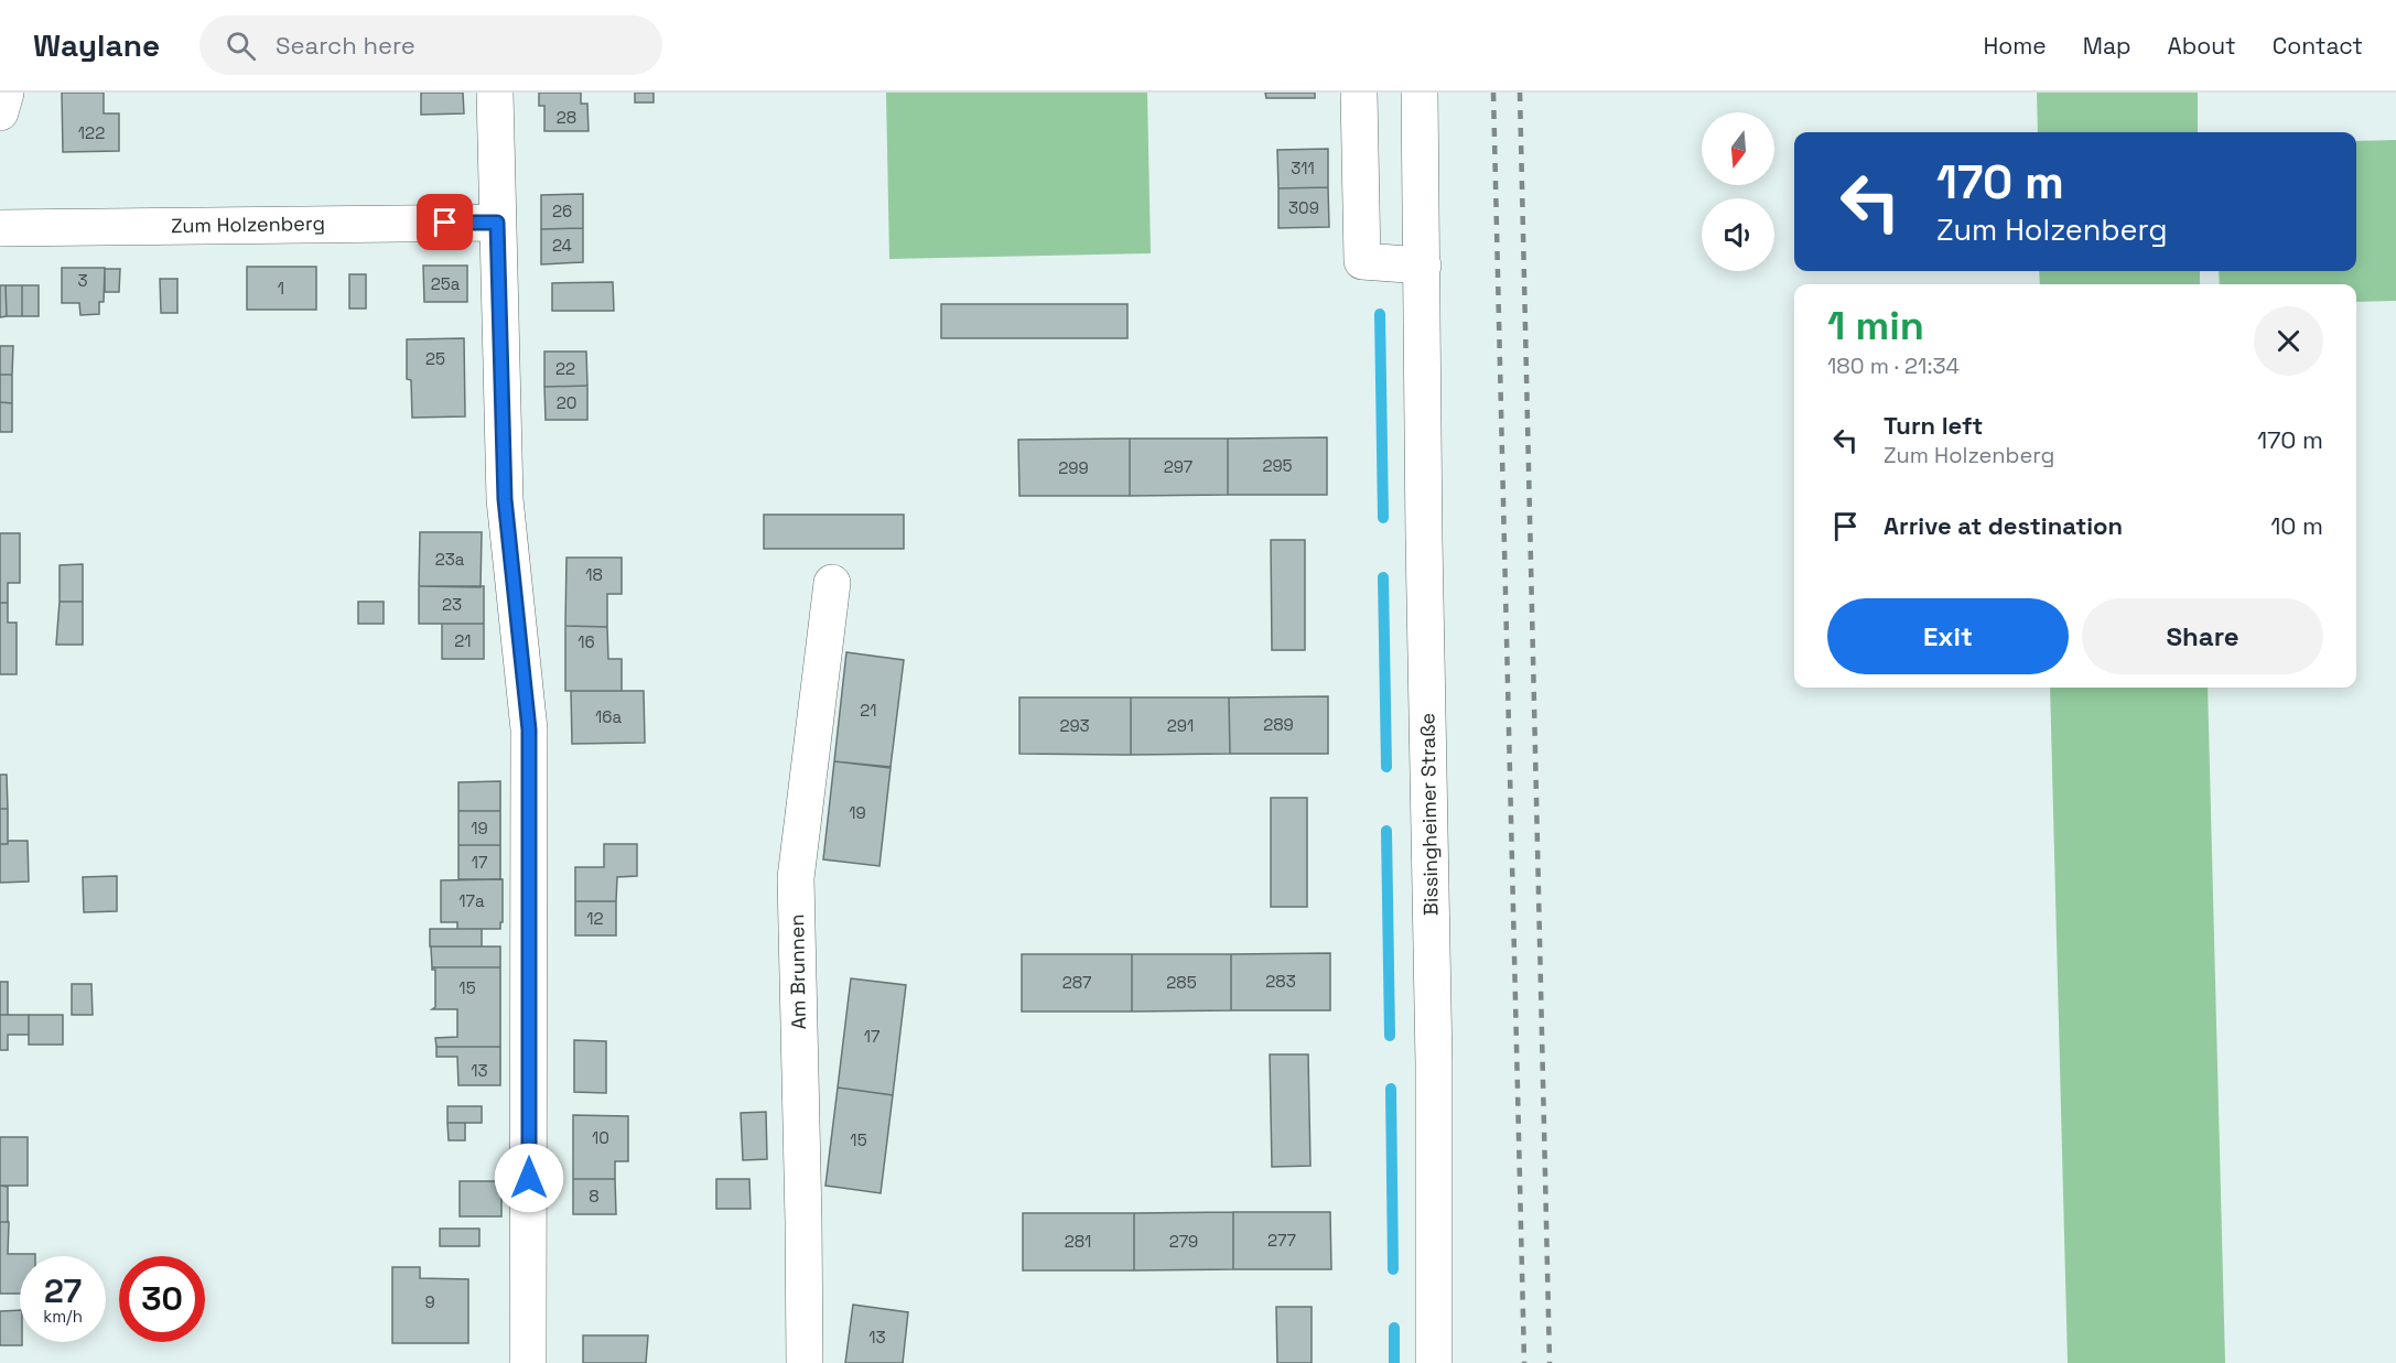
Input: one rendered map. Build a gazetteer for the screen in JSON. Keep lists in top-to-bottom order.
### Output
{
  "streets": {
    "street": ["Zum Holzenberg", "Bissingheimer Straße", "Am Brunnen"]
  },
  "house_numbers": [
    "28",
    "122",
    "311",
    "309",
    "26",
    "24",
    "3",
    "25a",
    "1",
    "25",
    "22",
    "20",
    "295",
    "297",
    "299",
    "23a",
    "18",
    "23",
    "21",
    "16",
    "21",
    "16a",
    "289",
    "293",
    "291",
    "19",
    "19",
    "17",
    "17a",
    "12",
    "283",
    "287",
    "285",
    "15",
    "17",
    "13",
    "10",
    "15",
    "8",
    "277",
    "281",
    "279",
    "9",
    "13"
  ],
  "north": "bottom",
  "page": {
    "header": "Waylane",
    "search": "Search here",
    "nav": [
      "Home",
      "Map",
      "About",
      "Contact"
    ],
    "turn": ["170 m", "Zum Holzenberg"],
    "heading": ["1 min", "180 m · 21:34"],
    "list": [
      {
        "name": "Turn left",
        "note": "Zum Holzenberg",
        "value": "170 m"
      },
      {
        "name": "Arrive at destination",
        "value": "10 m"
      }
    ],
    "buttons": ["Exit", "Share"],
    "speed": "27 km/h",
    "limit": "30"
  }
}
